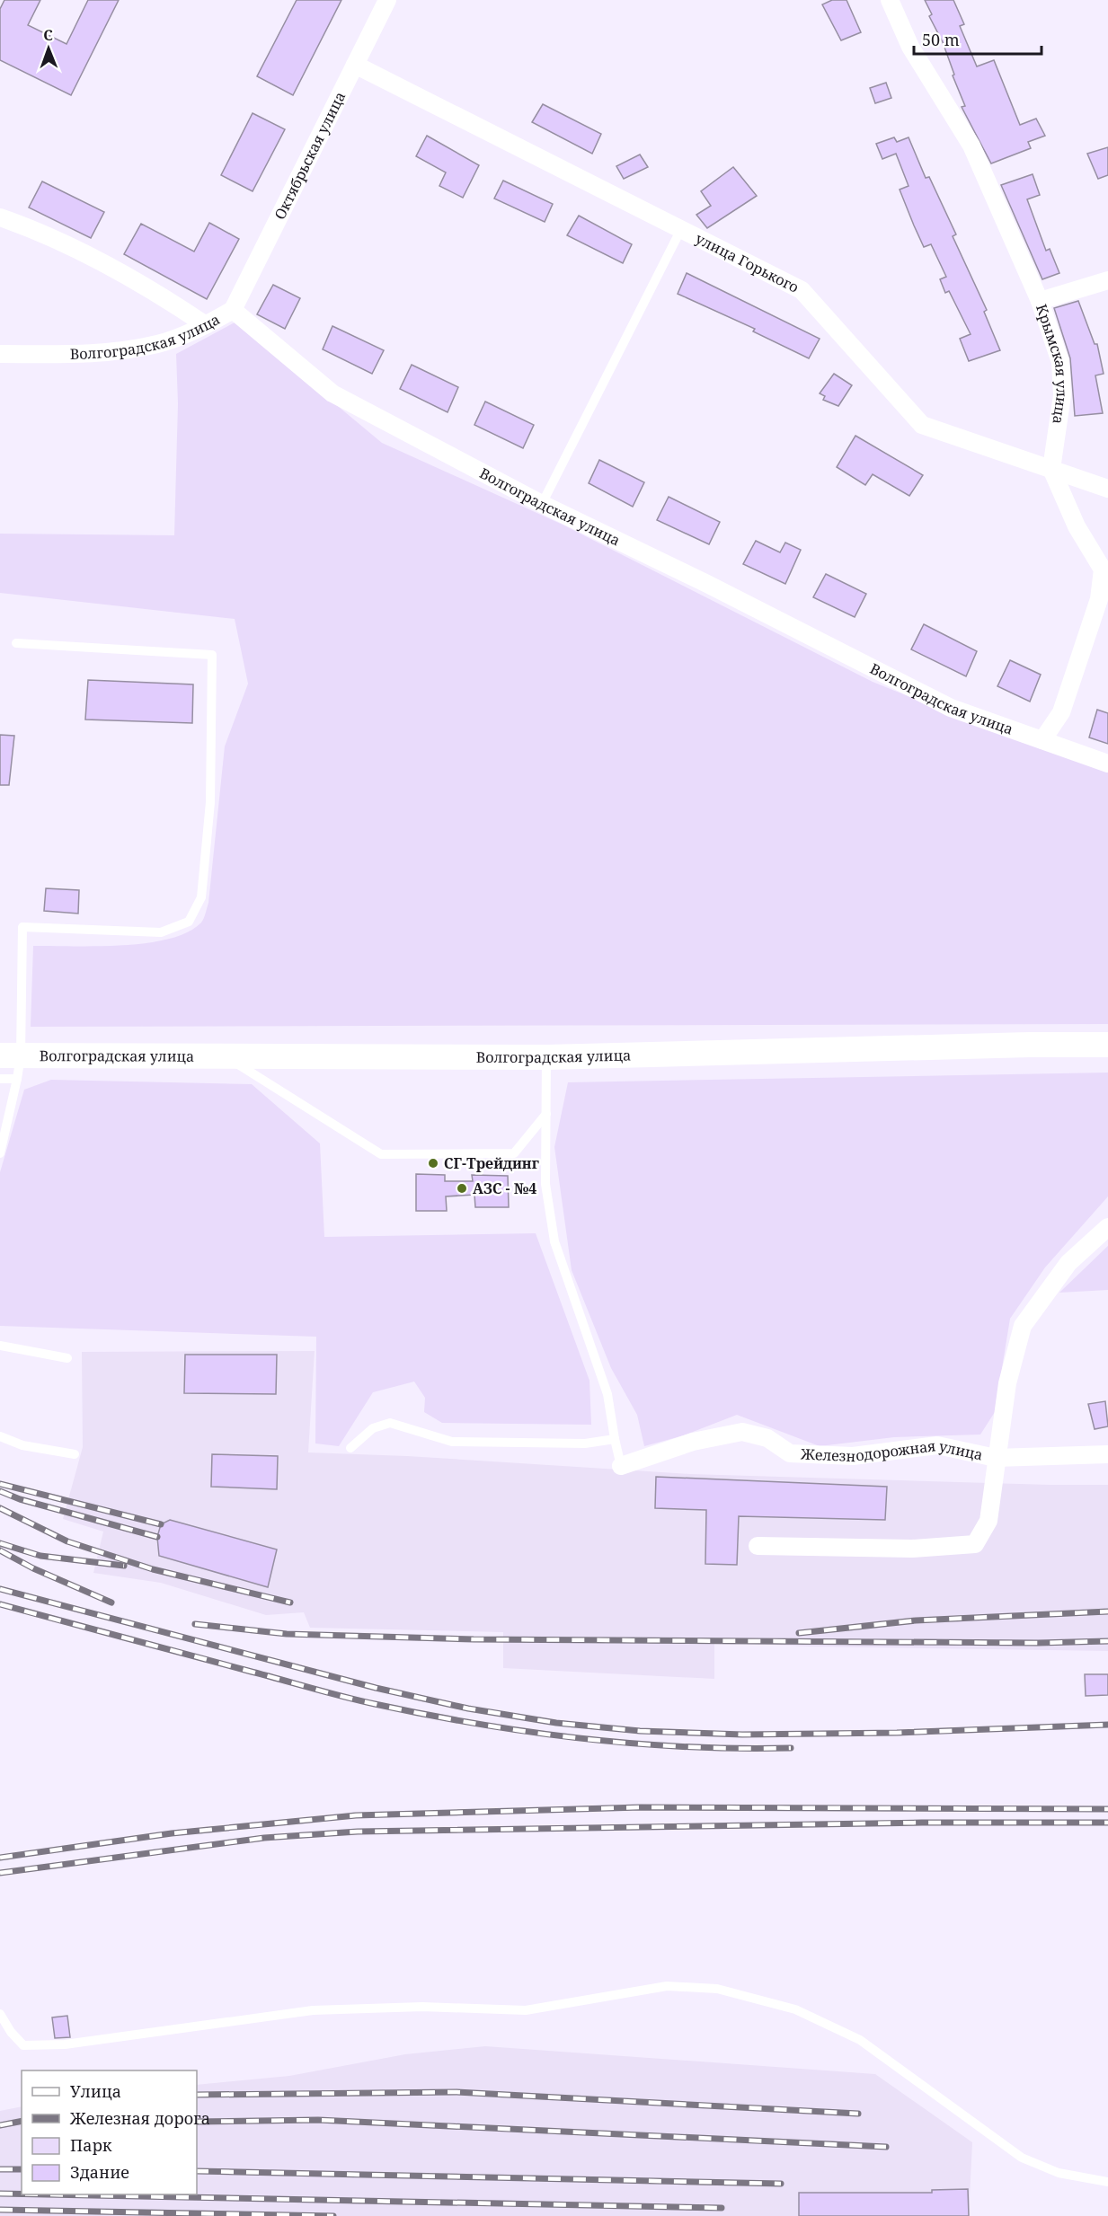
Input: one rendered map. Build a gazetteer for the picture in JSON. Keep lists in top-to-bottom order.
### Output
{
  "streets": {
    "main road": ["Волгоградская улица"],
    "street": [
      "Октябрьская улица",
      "улица Горького",
      "Крымская улица",
      "Железнодорожная улица"
    ]
  },
  "crossings": [
    ["Октябрьская улица", "улица Горького"],
    ["Октябрьская улица", "Волгоградская улица"],
    ["улица Горького", "Крымская улица"]
  ],
  "places": ["СГ-Трейдинг", "АЗС - №4"],
  "legend": [
    "Улица",
    "Железная дорога",
    "Парк",
    "Здание"
  ],
  "scale_bar": "50 m",
  "north": "top"
}
